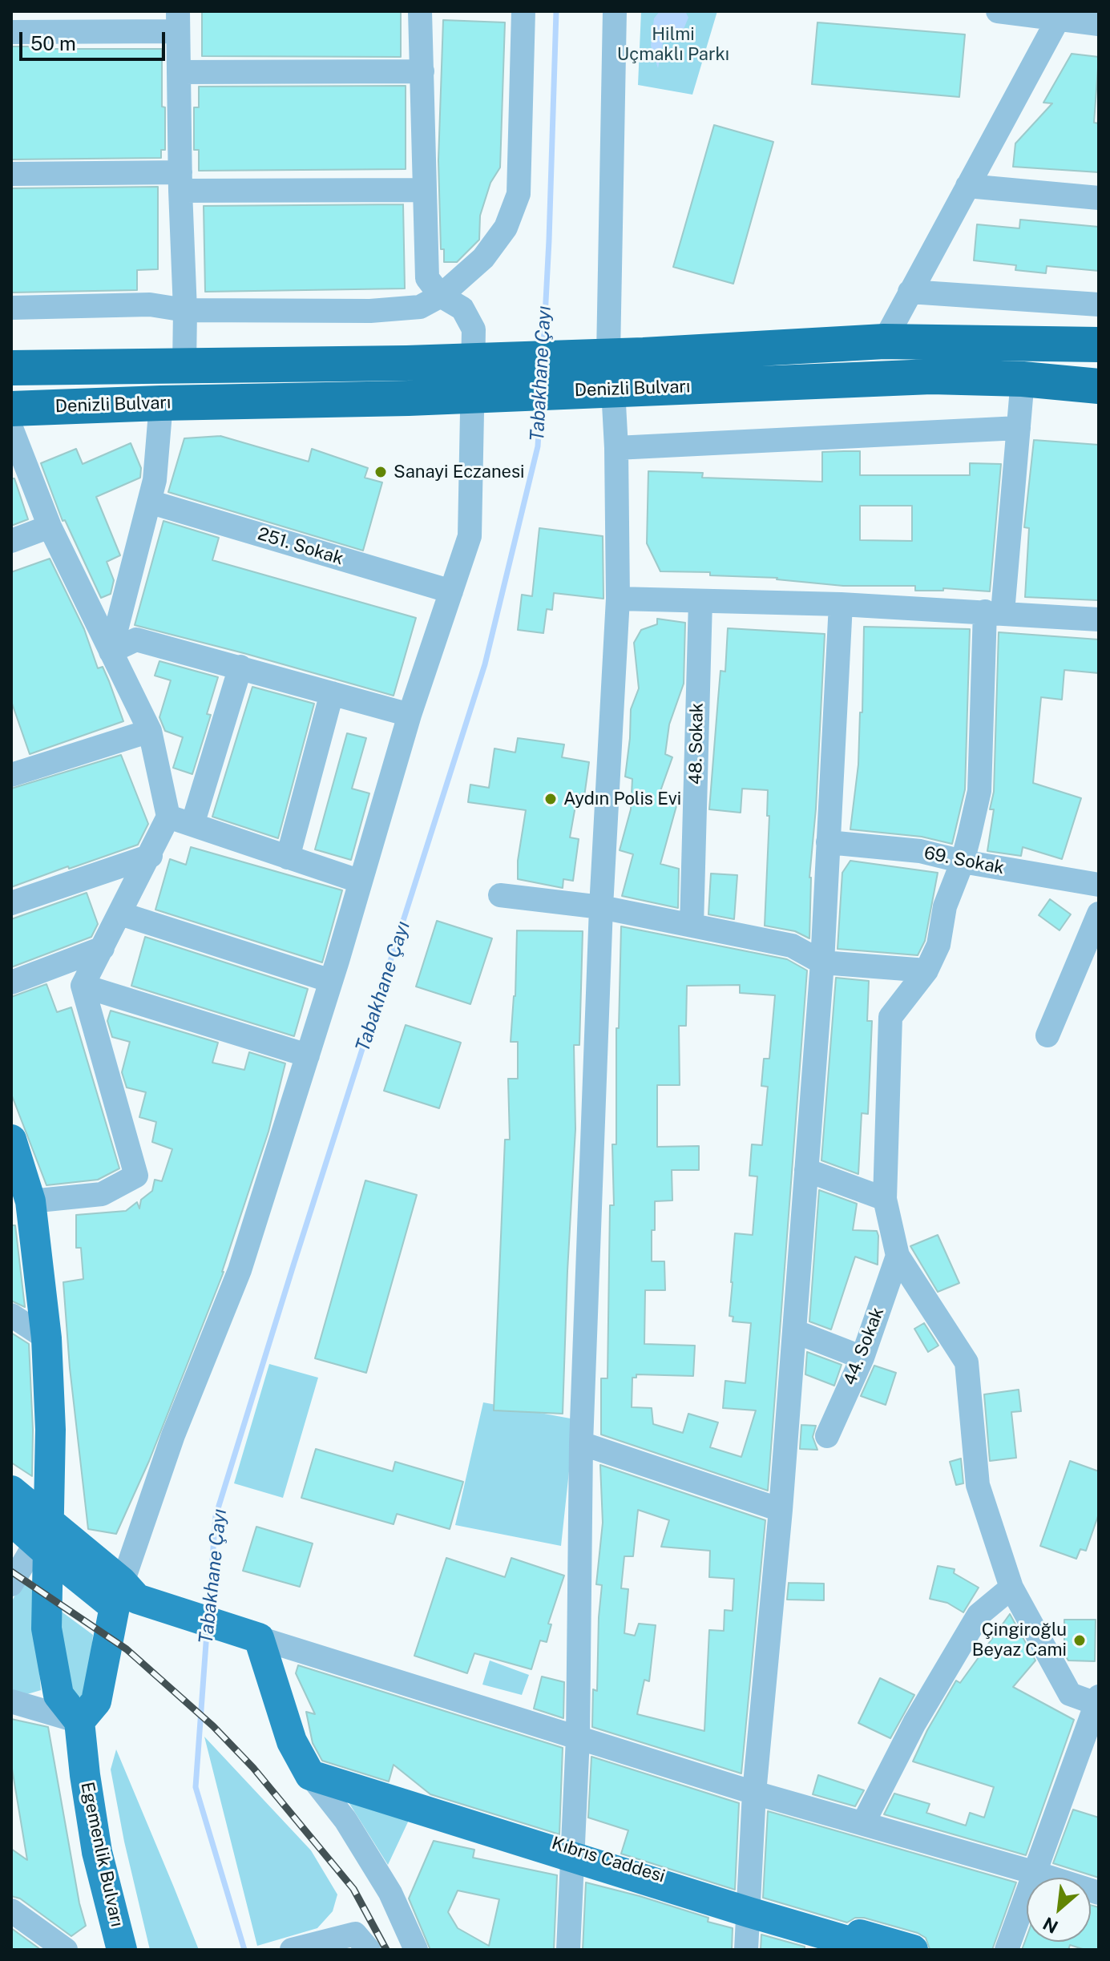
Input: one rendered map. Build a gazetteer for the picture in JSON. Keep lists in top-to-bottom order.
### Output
{
  "streets": {
    "highway": ["Denizli Bulvarı"],
    "main road": ["Egemenlik Bulvarı", "Kıbrıs Caddesi"],
    "street": [
      "251. Sokak",
      "48. Sokak",
      "69. Sokak",
      "44. Sokak"
    ]
  },
  "water": ["Tabakhane Çayı"],
  "parks": ["Hilmi Uçmaklı Parkı"],
  "places": ["Sanayi Eczanesi", "Aydın Polis Evi", "Çingiroğlu Beyaz Cami"],
  "scale_bar": "50 m",
  "north": "bottom left"
}
